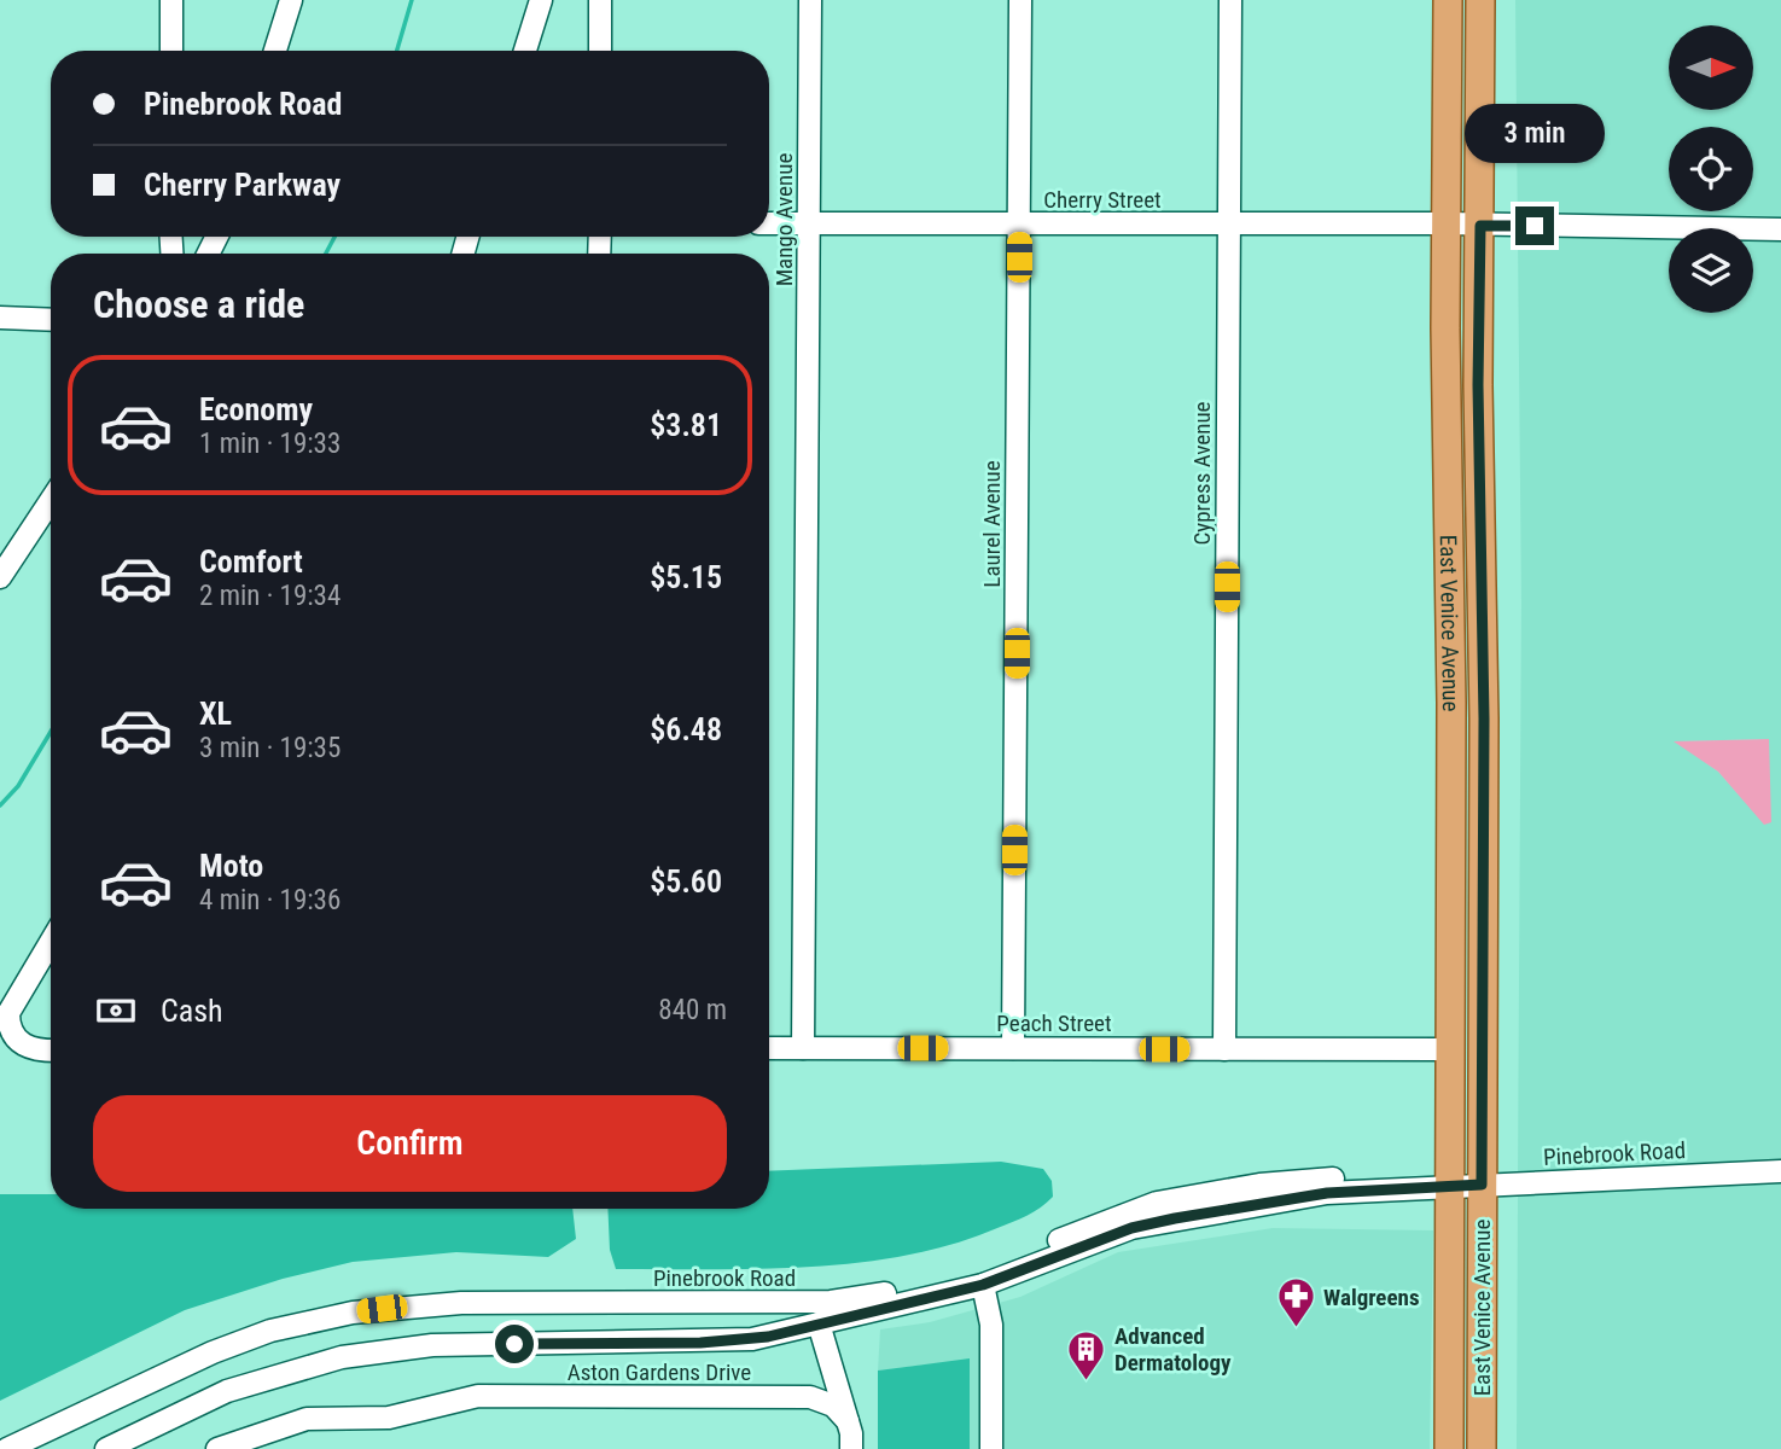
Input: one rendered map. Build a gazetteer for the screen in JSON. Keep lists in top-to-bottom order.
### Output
{
  "streets": {
    "main road": ["East Venice Avenue"],
    "street": [
      "Cherry Street",
      "Mango Avenue",
      "Cypress Avenue",
      "Laurel Avenue",
      "Peach Street",
      "Pinebrook Road",
      "Aston Gardens Drive"
    ]
  },
  "crossings": [
    ["Cherry Street", "Mango Avenue"],
    ["Cherry Street", "Cypress Avenue"],
    ["Cherry Street", "Laurel Avenue"],
    ["Cherry Street", "East Venice Avenue"],
    ["Mango Avenue", "Peach Street"],
    ["Cypress Avenue", "Peach Street"],
    ["Laurel Avenue", "Peach Street"],
    ["East Venice Avenue", "Peach Street"],
    ["East Venice Avenue", "Pinebrook Road"]
  ],
  "places": {
    "pharmacy": ["Walgreens"],
    "building": ["Advanced Dermatology"]
  },
  "north": "right",
  "page": {
    "banner": ["Pinebrook Road", "Cherry Parkway"],
    "bubble": "3 min",
    "heading": "Choose a ride",
    "list": [
      {
        "name": "Economy",
        "note": "1 min · 19:33",
        "value": "$3.81"
      },
      {
        "name": "Comfort",
        "note": "2 min · 19:34",
        "value": "$5.15"
      },
      {
        "name": "XL",
        "note": "3 min · 19:35",
        "value": "$6.48"
      },
      {
        "name": "Moto",
        "note": "4 min · 19:36",
        "value": "$5.60"
      }
    ],
    "pay": ["Cash", "840 m"],
    "buttons": "Confirm"
  }
}
